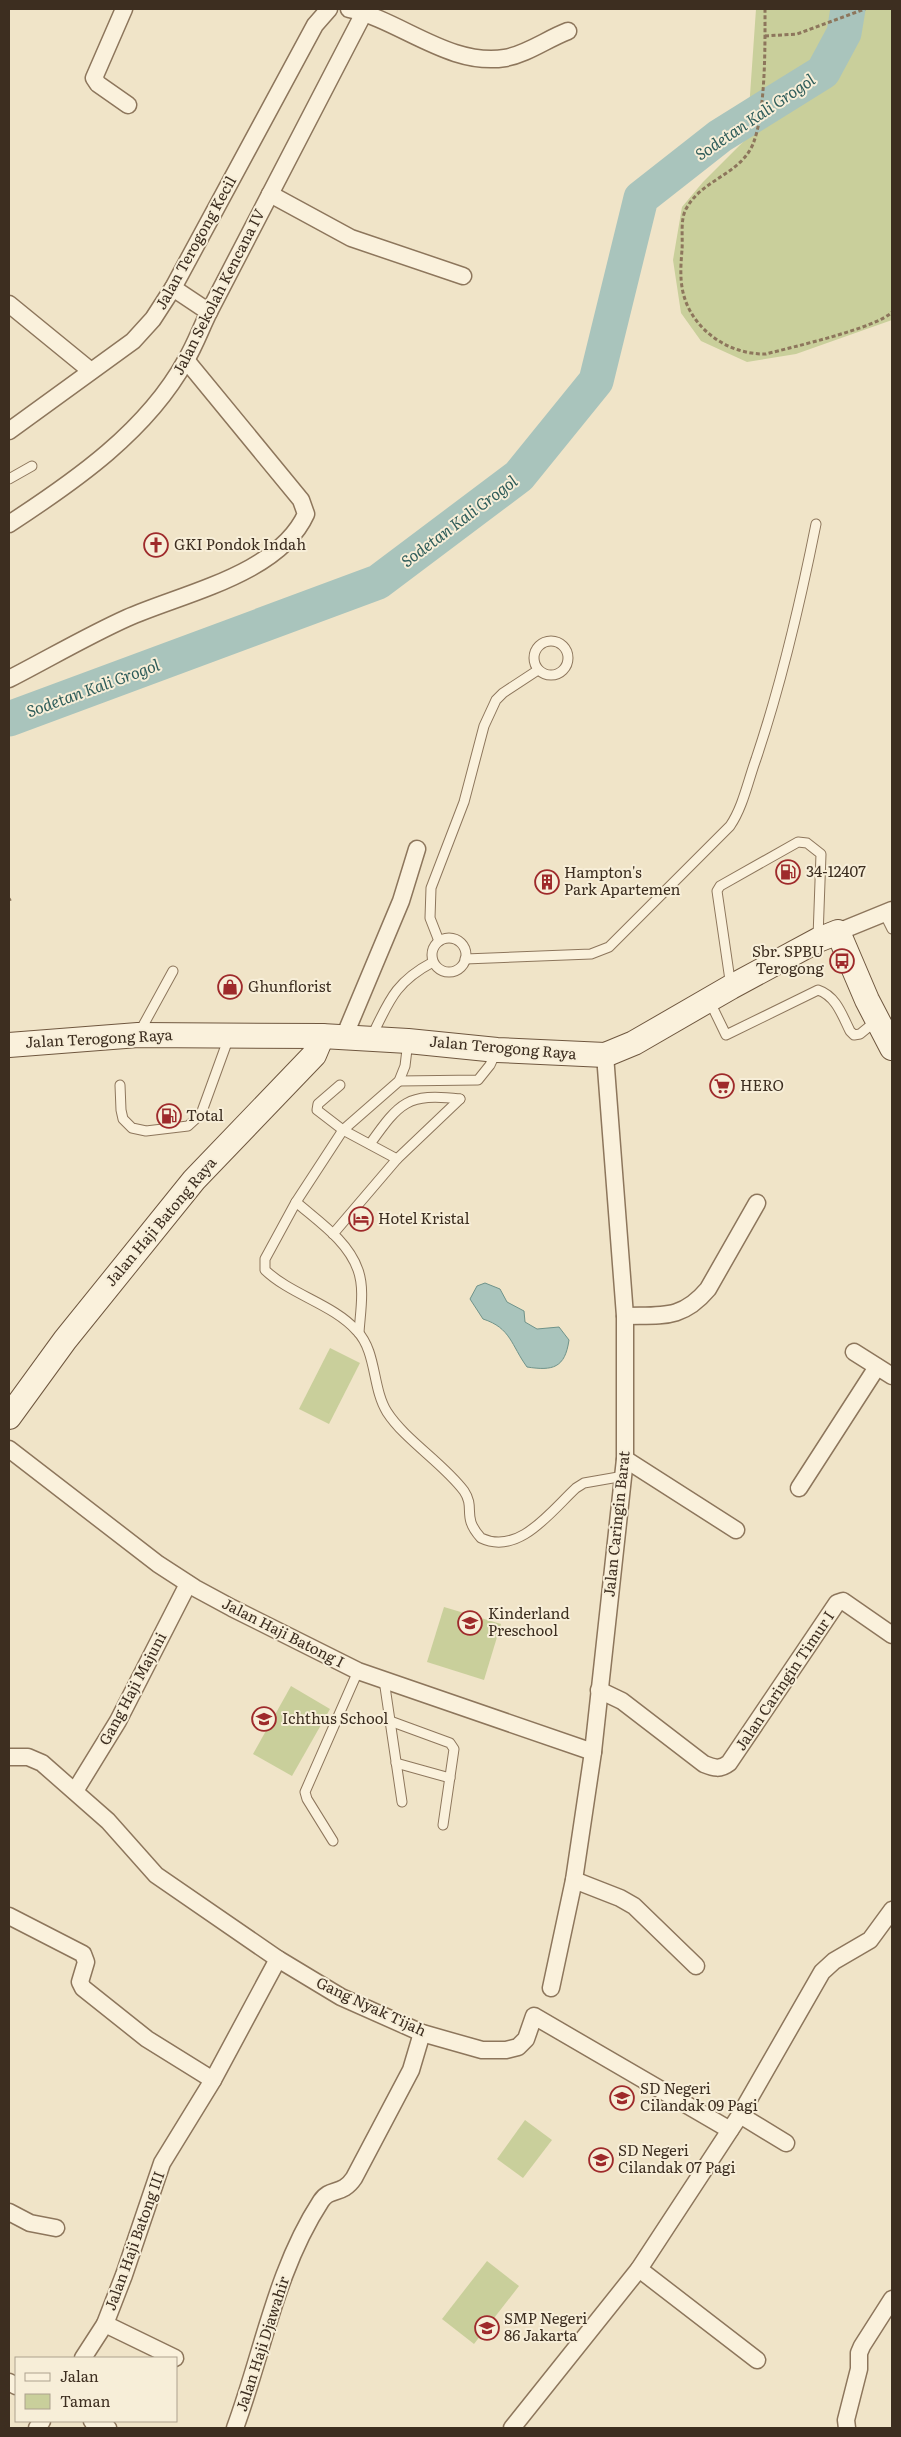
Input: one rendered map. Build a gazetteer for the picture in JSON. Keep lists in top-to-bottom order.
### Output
{
  "streets": {
    "street": [
      "Jalan Terogong Kecil",
      "Jalan Sekolah Kencana IV",
      "Jalan Terogong Raya",
      "Jalan Haji Batong Raya",
      "Jalan Caringin Barat",
      "Jalan Haji Batong I",
      "Jalan Caringin Timur I",
      "Gang Haji Majuni",
      "Gang Nyak Tijah",
      "Jalan Haji Batong III",
      "Jalan Haji Djawahir"
    ]
  },
  "crossings": [
    ["Jalan Terogong Raya", "Jalan Haji Batong Raya"],
    ["Jalan Terogong Raya", "Jalan Caringin Barat"],
    ["Jalan Caringin Barat", "Jalan Haji Batong I"],
    ["Jalan Caringin Barat", "Jalan Caringin Timur I"],
    ["Jalan Haji Batong I", "Gang Haji Majuni"],
    ["Gang Haji Majuni", "Gang Nyak Tijah"],
    ["Gang Nyak Tijah", "Jalan Haji Batong III"],
    ["Gang Nyak Tijah", "Jalan Haji Djawahir"]
  ],
  "water": ["Sodetan Kali Grogol"],
  "places": {
    "church": ["GKI Pondok Indah"],
    "fuel station": ["34-12407", "Total"],
    "building": ["Hampton's Park Apartemen"],
    "bus stop": ["Sbr. SPBU Terogong"],
    "shop": ["Ghunflorist"],
    "supermarket": ["HERO"],
    "hotel": ["Hotel Kristal"],
    "school or university": [
      "Kinderland Preschool",
      "Ichthus School",
      "SD Negeri Cilandak 09 Pagi",
      "SD Negeri Cilandak 07 Pagi",
      "SMP Negeri 86 Jakarta"
    ]
  },
  "legend": ["Jalan", "Taman"]
}
